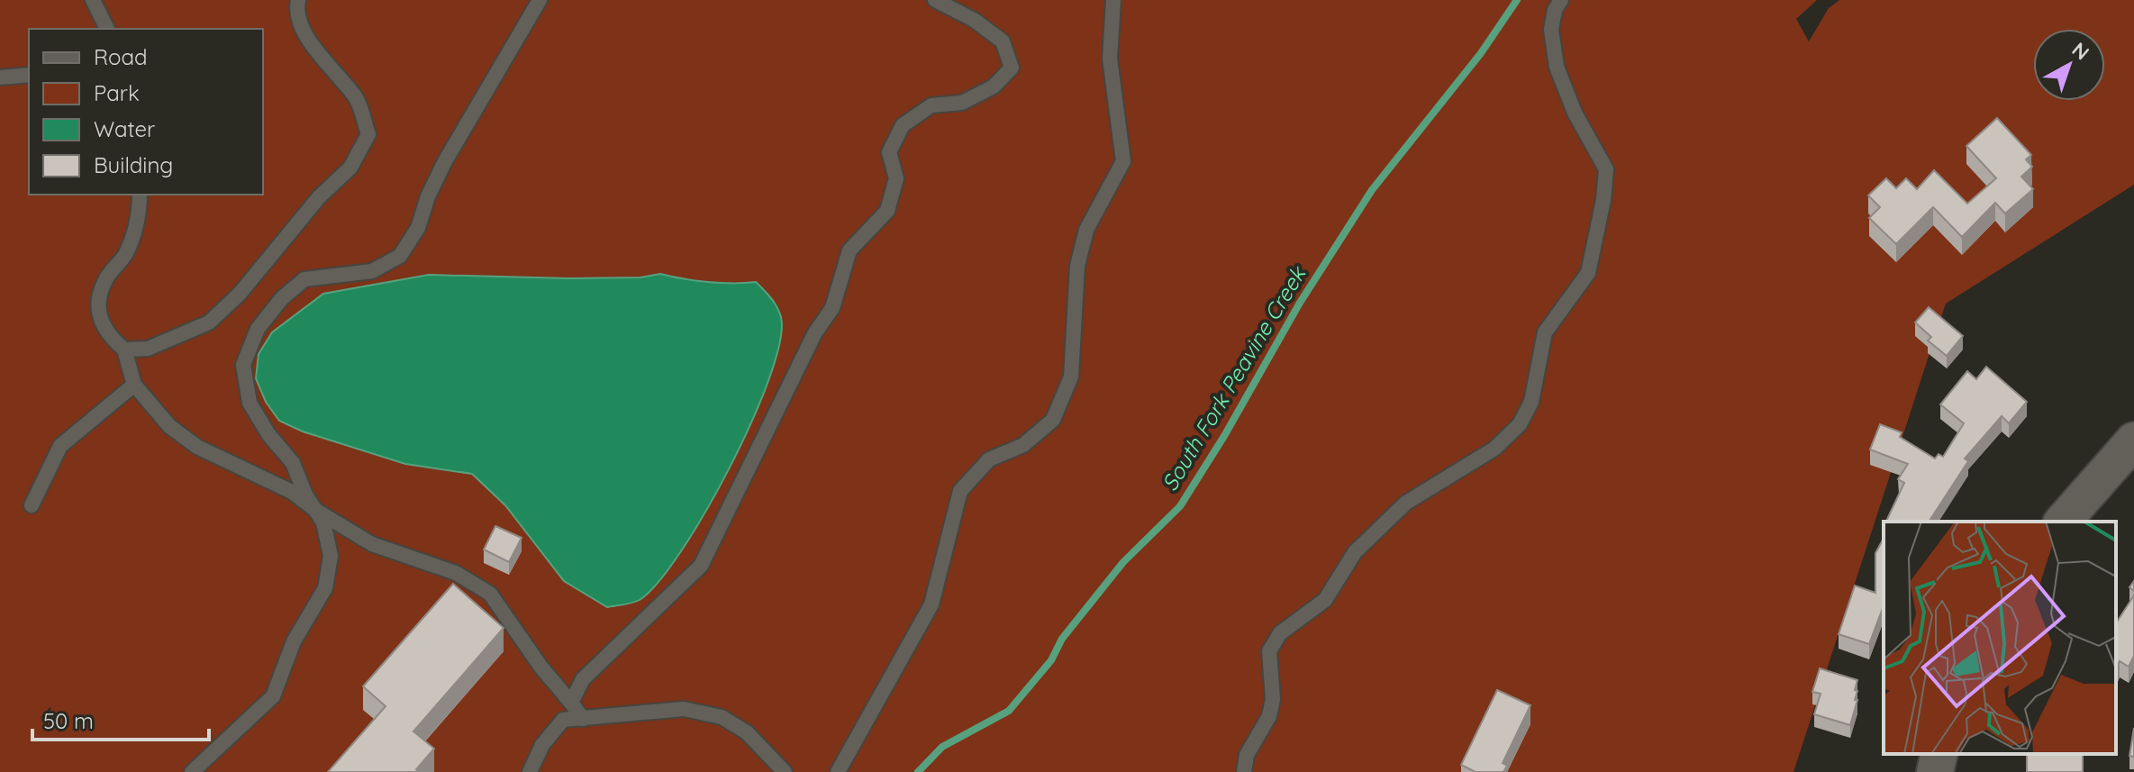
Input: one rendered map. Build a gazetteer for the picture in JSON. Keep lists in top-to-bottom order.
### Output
{
  "water": ["South Fork Peavine Creek"],
  "legend": [
    "Road",
    "Park",
    "Water",
    "Building"
  ],
  "scale_bar": "50 m",
  "north": "top right"
}
